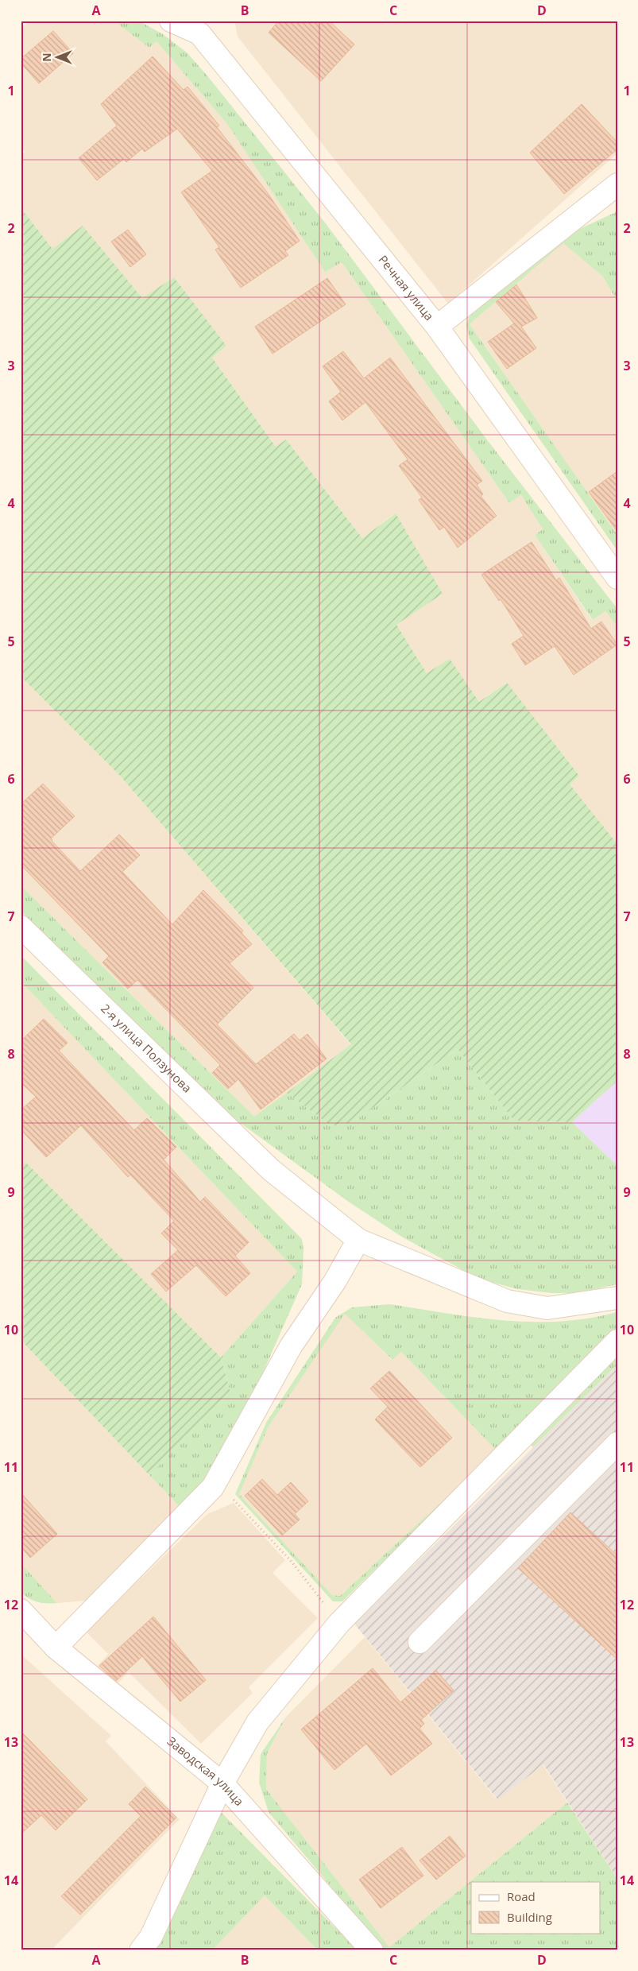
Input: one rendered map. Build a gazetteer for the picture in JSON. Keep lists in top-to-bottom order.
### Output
{
  "streets": {
    "street": ["Речная улица", "2-я улица Ползунова", "Заводская улица"]
  },
  "legend": ["Road", "Building"],
  "north": "left",
  "grid": {
    "columns": [
      "A",
      "B",
      "C",
      "D"
    ],
    "rows": [
      "1",
      "2",
      "3",
      "4",
      "5",
      "6",
      "7",
      "8",
      "9",
      "10",
      "11",
      "12",
      "13",
      "14"
    ]
  }
}
